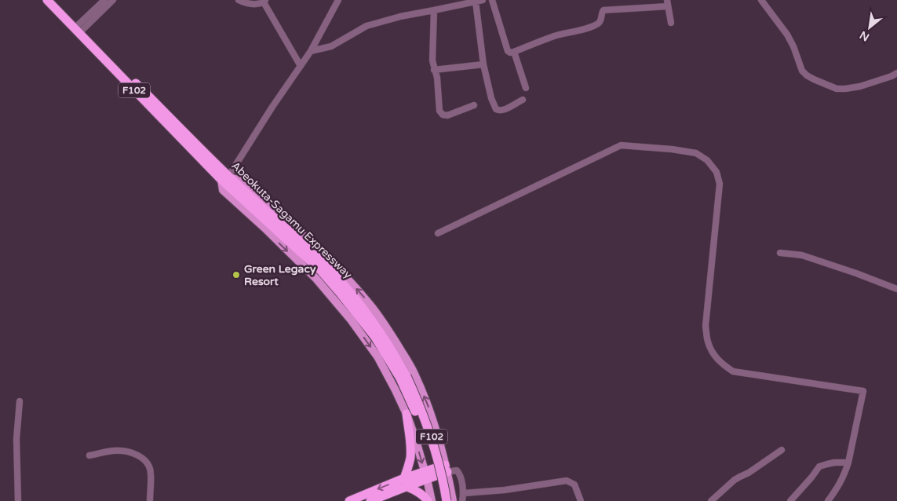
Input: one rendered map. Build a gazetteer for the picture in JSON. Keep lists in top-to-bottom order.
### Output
{
  "streets": {
    "highway": ["F102", "Abeokuta-Sagamu Expressway"]
  },
  "places": ["Green Legacy Resort"],
  "north": "bottom left"
}
